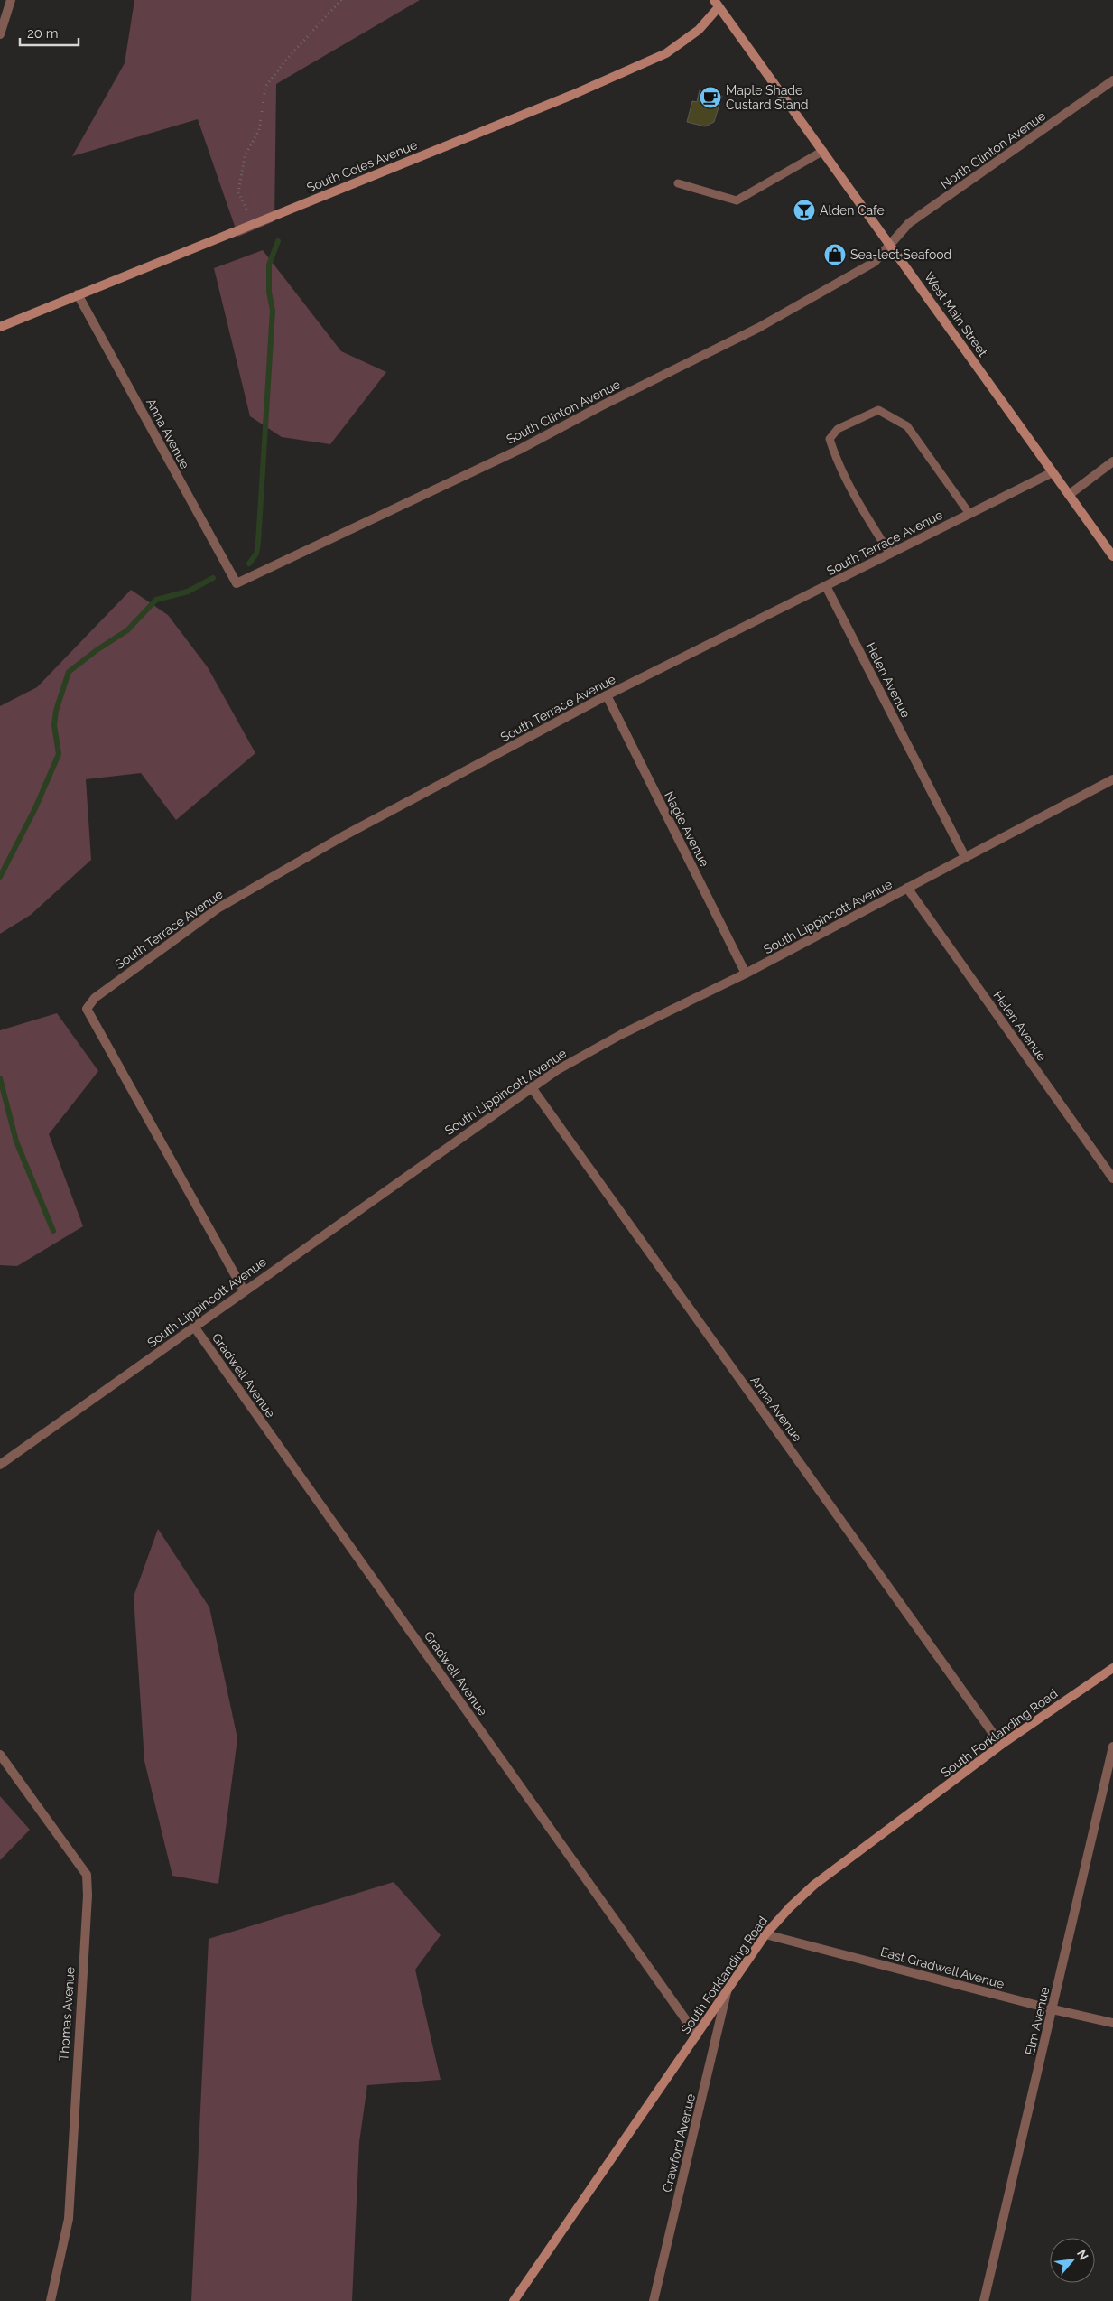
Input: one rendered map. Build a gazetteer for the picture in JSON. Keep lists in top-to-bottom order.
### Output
{
  "streets": {
    "street": [
      "North Clinton Avenue",
      "South Coles Avenue",
      "West Main Street",
      "South Clinton Avenue",
      "Anna Avenue",
      "South Terrace Avenue",
      "Helen Avenue",
      "Nagle Avenue",
      "South Lippincott Avenue",
      "Gradwell Avenue",
      "South Forklanding Road",
      "East Gradwell Avenue",
      "Thomas Avenue",
      "Elm Avenue",
      "Crawford Avenue"
    ]
  },
  "crossings": [
    ["North Clinton Avenue", "West Main Street"],
    ["North Clinton Avenue", "South Clinton Avenue"],
    ["South Coles Avenue", "West Main Street"],
    ["South Coles Avenue", "Anna Avenue"],
    ["West Main Street", "South Clinton Avenue"],
    ["West Main Street", "South Terrace Avenue"],
    ["South Clinton Avenue", "Anna Avenue"],
    ["Anna Avenue", "South Lippincott Avenue"],
    ["Anna Avenue", "South Forklanding Road"],
    ["South Terrace Avenue", "Helen Avenue"],
    ["South Terrace Avenue", "Nagle Avenue"],
    ["South Terrace Avenue", "South Lippincott Avenue"],
    ["Helen Avenue", "South Lippincott Avenue"],
    ["Nagle Avenue", "South Lippincott Avenue"],
    ["South Lippincott Avenue", "Gradwell Avenue"],
    ["Gradwell Avenue", "South Forklanding Road"],
    ["South Forklanding Road", "East Gradwell Avenue"],
    ["South Forklanding Road", "Crawford Avenue"],
    ["East Gradwell Avenue", "Elm Avenue"]
  ],
  "places": {
    "cafe": ["Maple Shade Custard Stand"],
    "bar": ["Alden Cafe"],
    "shop": ["Sea-lect Seafood"]
  },
  "scale_bar": "20 m",
  "north": "top right"
}
